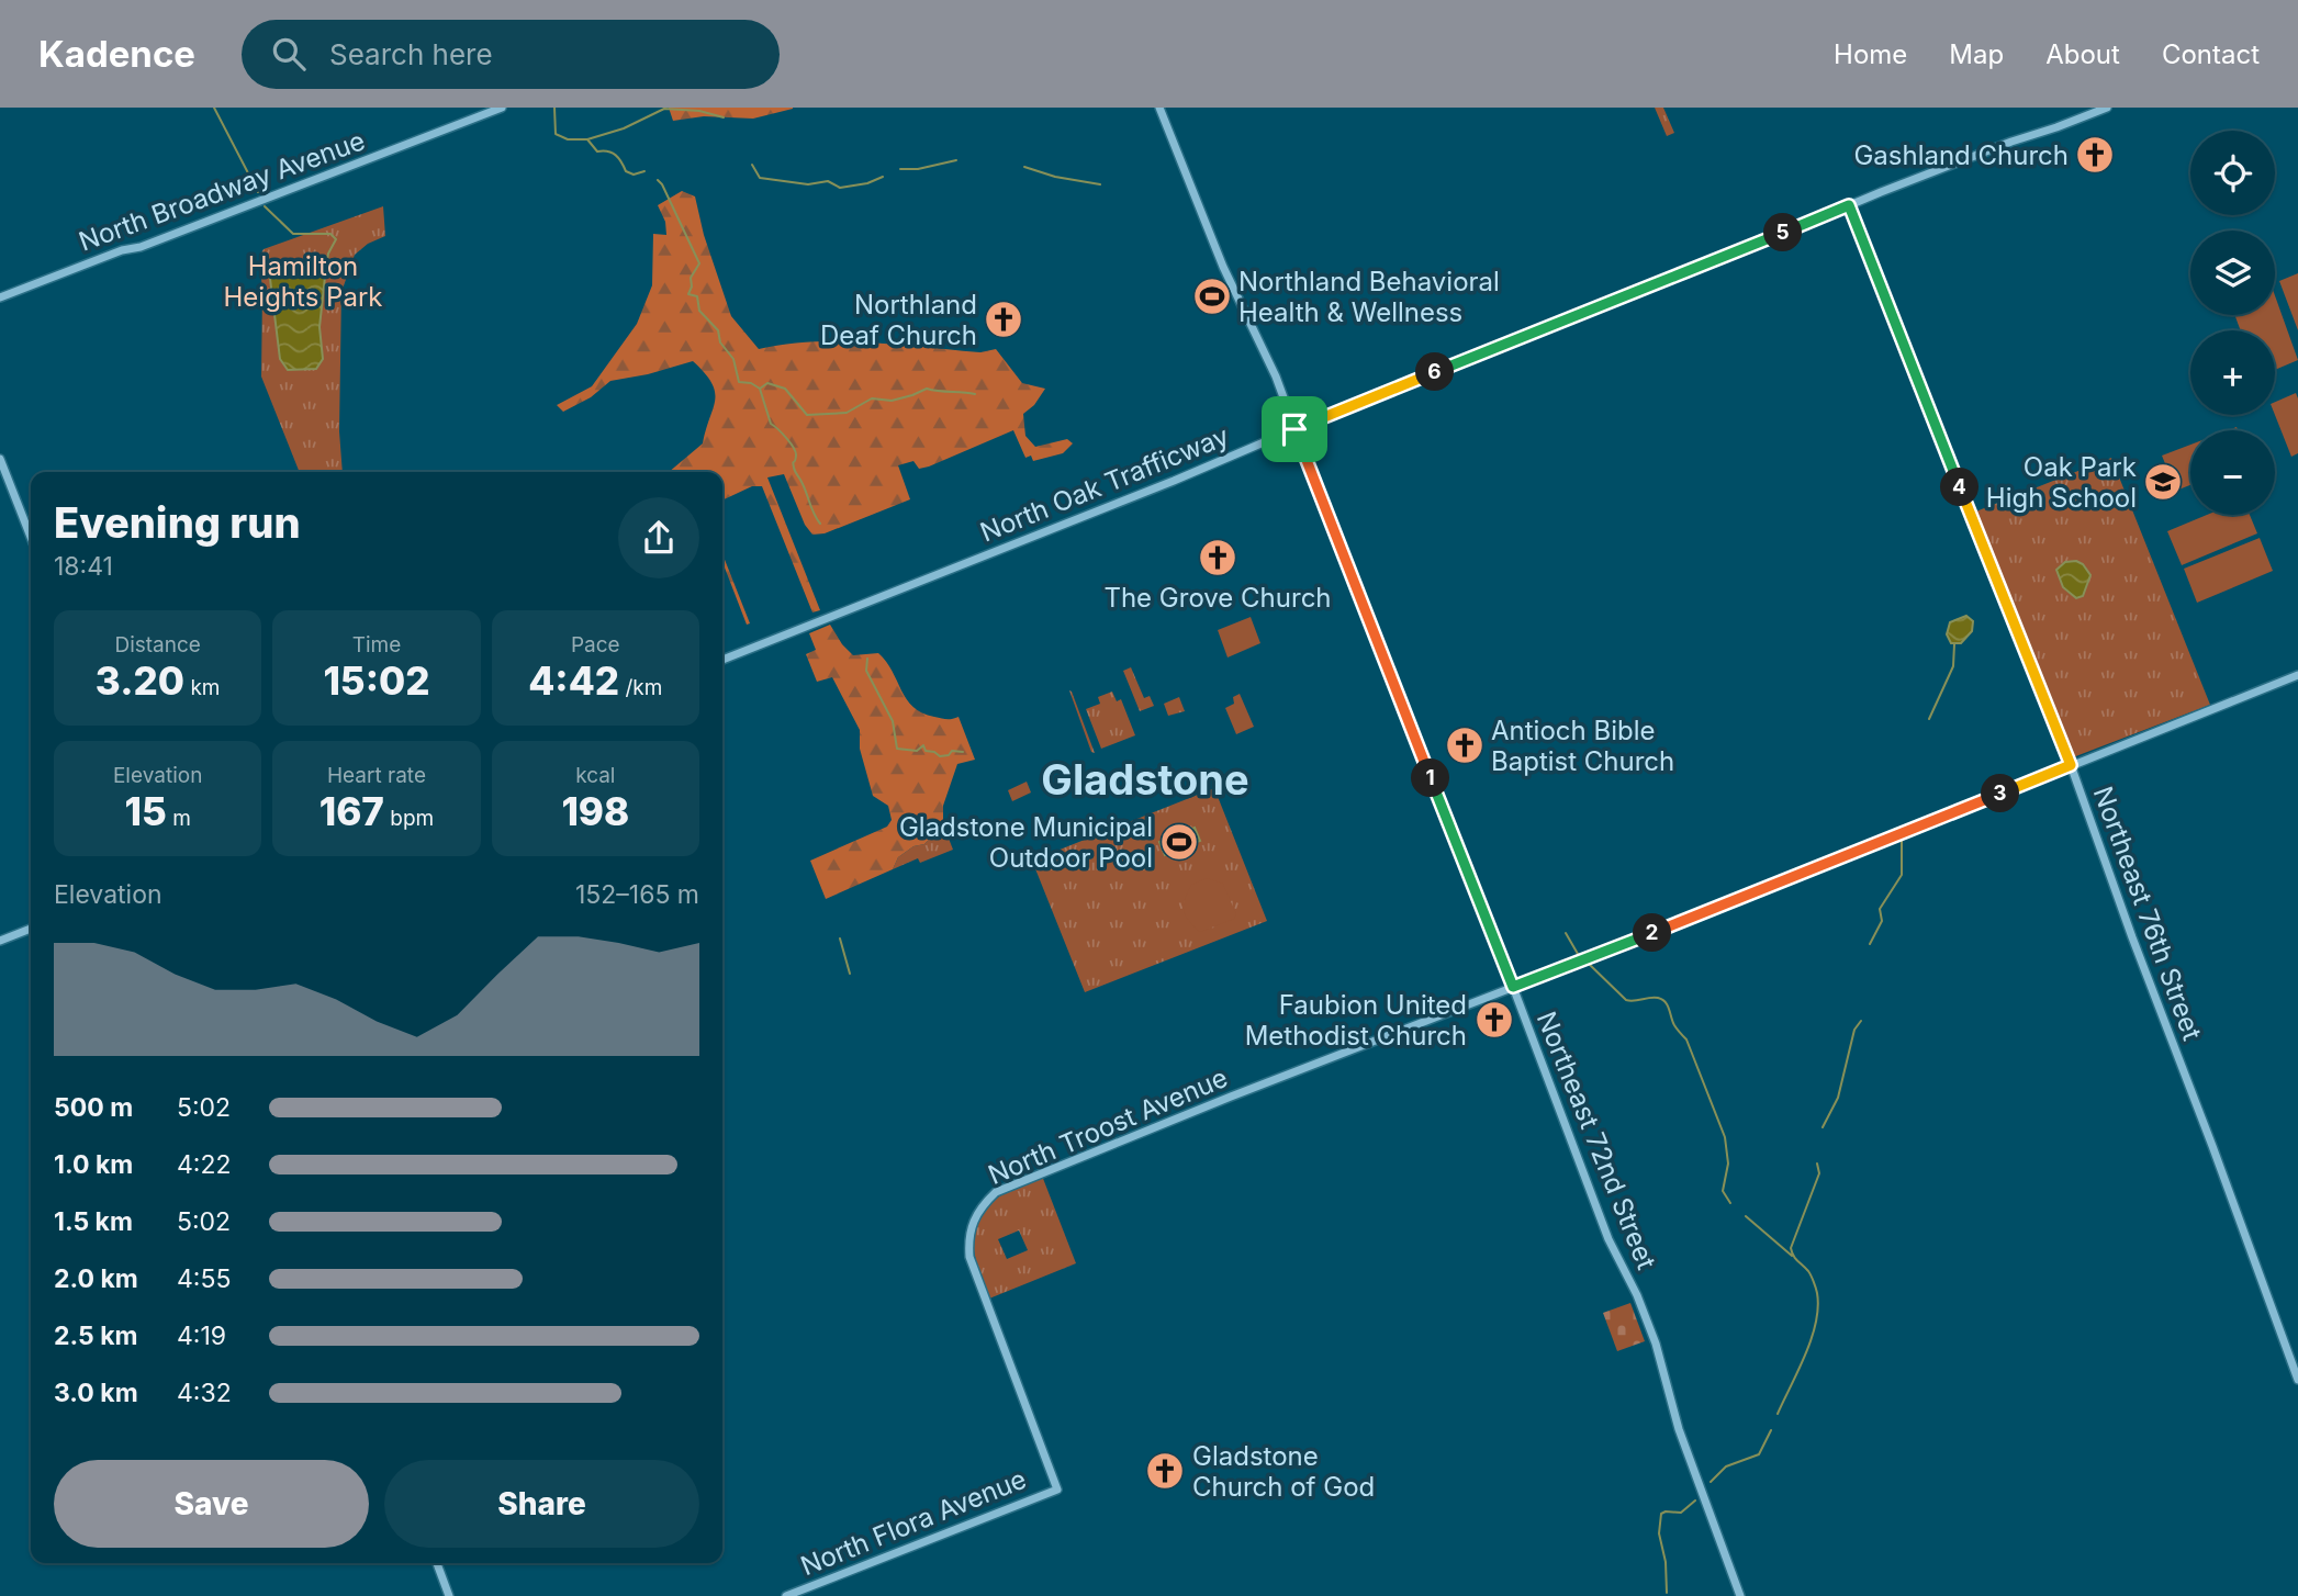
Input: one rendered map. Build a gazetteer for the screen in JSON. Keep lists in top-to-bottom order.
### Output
{
  "streets": {
    "street": [
      "North Broadway Avenue",
      "North Oak Trafficway",
      "Northeast 76th Street",
      "North Troost Avenue",
      "Northeast 72nd Street",
      "North Flora Avenue"
    ]
  },
  "crossings": [
    ["North Oak Trafficway", "Northeast 76th Street"],
    ["North Oak Trafficway", "Northeast 72nd Street"],
    ["Northeast 76th Street", "North Troost Avenue"],
    ["North Troost Avenue", "Northeast 72nd Street"],
    ["North Troost Avenue", "North Flora Avenue"]
  ],
  "districts": ["Gladstone"],
  "parks": ["Hamilton Heights Park"],
  "places": {
    "church": [
      "Gashland Church",
      "Northland Deaf Church",
      "The Grove Church",
      "Antioch Bible Baptist Church",
      "Faubion United Methodist Church",
      "Gladstone Church of God"
    ],
    "sports": ["Northland Behavioral Health & Wellness", "Gladstone Municipal Outdoor Pool"],
    "school or university": ["Oak Park High School"]
  },
  "page": {
    "header": "Kadence",
    "search": "Search here",
    "nav": [
      "Home",
      "Map",
      "About",
      "Contact"
    ],
    "map_buttons": ["+", "−"],
    "pins": [
      "5",
      "6",
      "4",
      "1",
      "3",
      "2"
    ],
    "heading": ["Evening run", "18:41"],
    "stats": [
      ["Distance", "3.20 km"],
      ["Time", "15:02"],
      ["Pace", "4:42 /km"],
      ["Elevation", "15 m"],
      ["Heart rate", "167 bpm"],
      ["kcal", "198"]
    ],
    "chart": ["Elevation", "152–165 m"],
    "list": [
      {
        "name": "500 m",
        "note": "5:02"
      },
      {
        "name": "1.0 km",
        "note": "4:22"
      },
      {
        "name": "1.5 km",
        "note": "5:02"
      },
      {
        "name": "2.0 km",
        "note": "4:55"
      },
      {
        "name": "2.5 km",
        "note": "4:19"
      },
      {
        "name": "3.0 km",
        "note": "4:32"
      }
    ],
    "buttons": ["Save", "Share"]
  }
}
